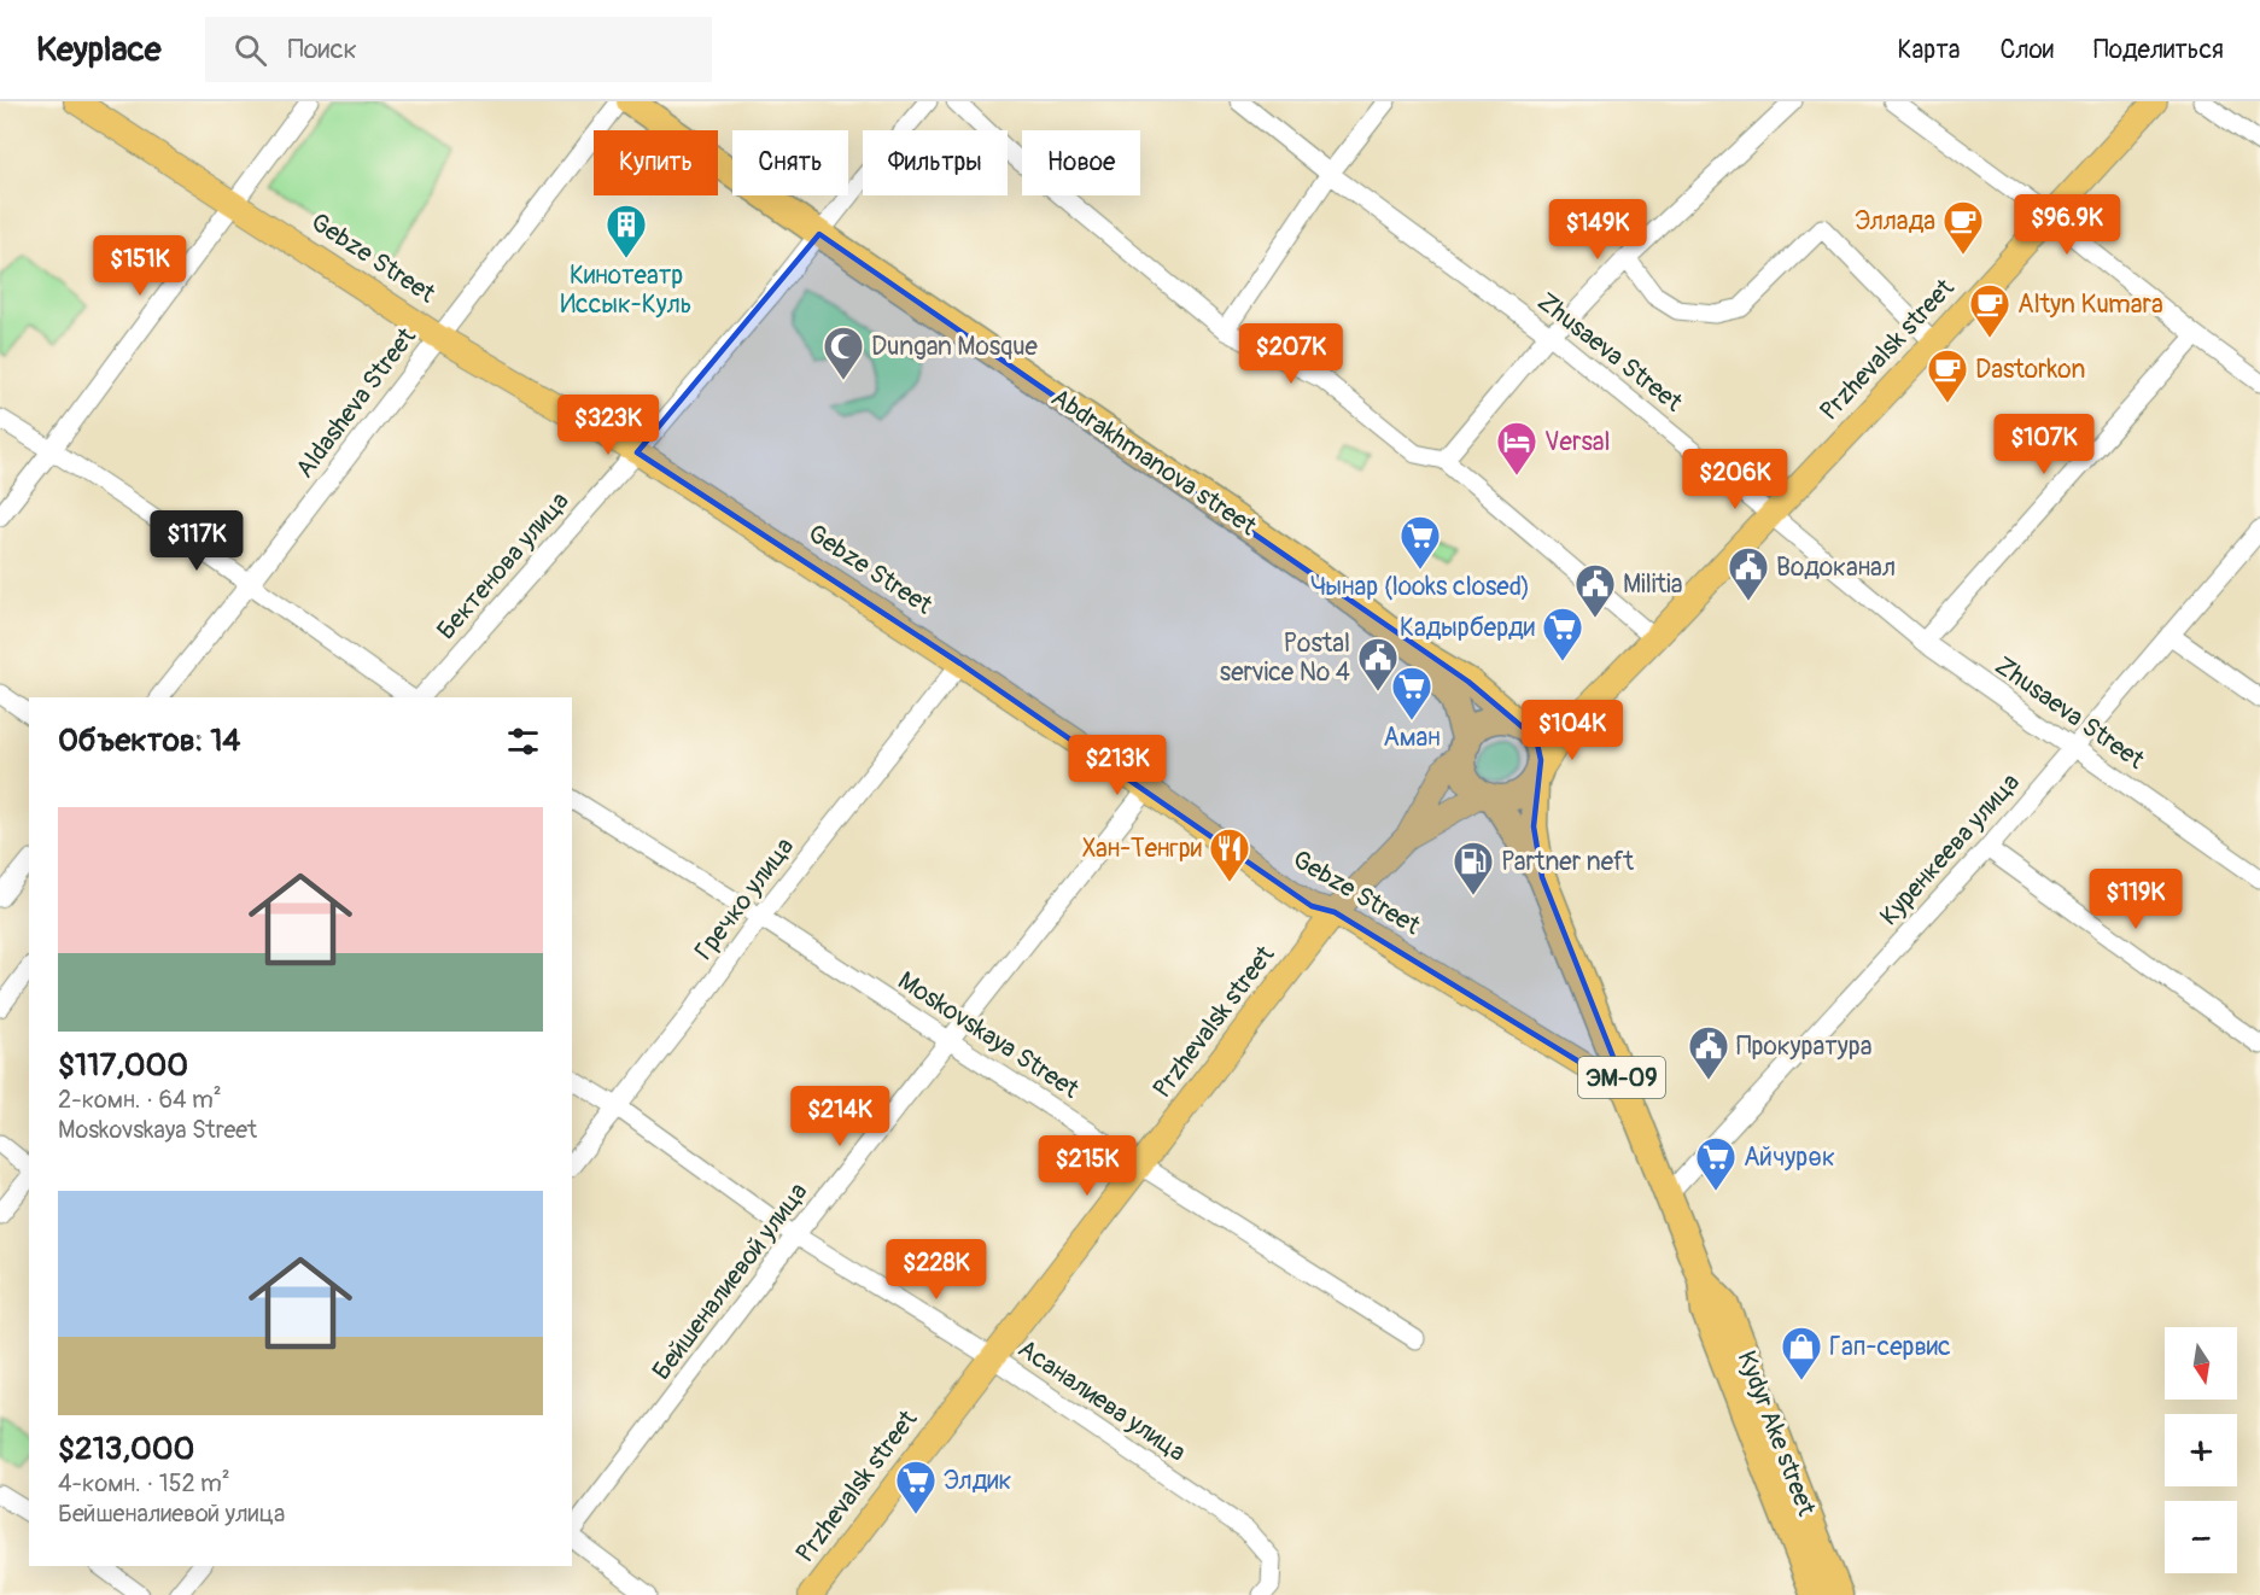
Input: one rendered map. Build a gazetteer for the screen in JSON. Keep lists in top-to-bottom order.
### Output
{
  "streets": {
    "highway": ["Abdrakhmanova street", "ЭМ-09", "Kydyr Ake street"],
    "main road": ["Gebze Street", "Przhevalsk street"],
    "street": [
      "Zhusaeva Street",
      "Aldasheva Street",
      "Бектенова улица",
      "Куренкеева улица",
      "Гречко улица",
      "Moskovskaya Street",
      "Бейшеналиевой улица",
      "Асаналиева улица"
    ]
  },
  "crossings": [
    ["Gebze Street", "Przhevalsk street"],
    ["Gebze Street", "Aldasheva Street"],
    ["Gebze Street", "Бектенова улица"],
    ["Gebze Street", "Гречко улица"],
    ["Gebze Street", "Бейшеналиевой улица"],
    ["Gebze Street", "Kydyr Ake street"],
    ["Przhevalsk street", "Zhusaeva Street"],
    ["Przhevalsk street", "Moskovskaya Street"],
    ["Przhevalsk street", "ЭМ-09"],
    ["Przhevalsk street", "Асаналиева улица"],
    ["Przhevalsk street", "Kydyr Ake street"],
    ["Zhusaeva Street", "Куренкеева улица"],
    ["Abdrakhmanova street", "Бектенова улица"],
    ["Abdrakhmanova street", "ЭМ-09"],
    ["Куренкеева улица", "Kydyr Ake street"],
    ["Гречко улица", "Moskovskaya Street"],
    ["Гречко улица", "Асаналиева улица"],
    ["Moskovskaya Street", "Бейшеналиевой улица"],
    ["ЭМ-09", "Kydyr Ake street"],
    ["Бейшеналиевой улица", "Асаналиева улица"]
  ],
  "places": {
    "cafe": ["Эллада", "Altyn Kumara", "Dastorkon"],
    "building": ["Кинотеатр Иссык-Куль"],
    "mosque": ["Dungan Mosque"],
    "hotel": ["Versal"],
    "supermarket": [
      "Чынар (looks closed)",
      "Кадырберди",
      "Аман",
      "Айчурөк",
      "Элдик"
    ],
    "public building": [
      "Водоканал",
      "Militia",
      "Postal service № 4",
      "Прокуратура"
    ],
    "restaurant": ["Хан-Тенгри"],
    "fuel station": ["Partner neft"],
    "shop": ["Гап-сервис"]
  },
  "north": "bottom",
  "page": {
    "header": "Keyplace",
    "search": "Поиск",
    "nav": ["Карта", "Слои", "Поделиться"],
    "chip": [
      "Купить",
      "Снять",
      "Фильтры",
      "Новое"
    ],
    "price": [
      "$96.9K",
      "$149K",
      "$151K",
      "$207K",
      "$323K",
      "$107K",
      "$206K",
      "$117K",
      "$104K",
      "$213K",
      "$119K",
      "$214K",
      "$215K",
      "$228K"
    ],
    "heading": "Объектов: 14",
    "list": [
      {
        "name": "$117,000",
        "note": "2-комн. · 64 m² · Moskovskaya Street"
      },
      {
        "name": "$213,000",
        "note": "4-комн. · 152 m² · Бейшеналиевой улица"
      }
    ],
    "map_buttons": ["+", "−"]
  }
}
